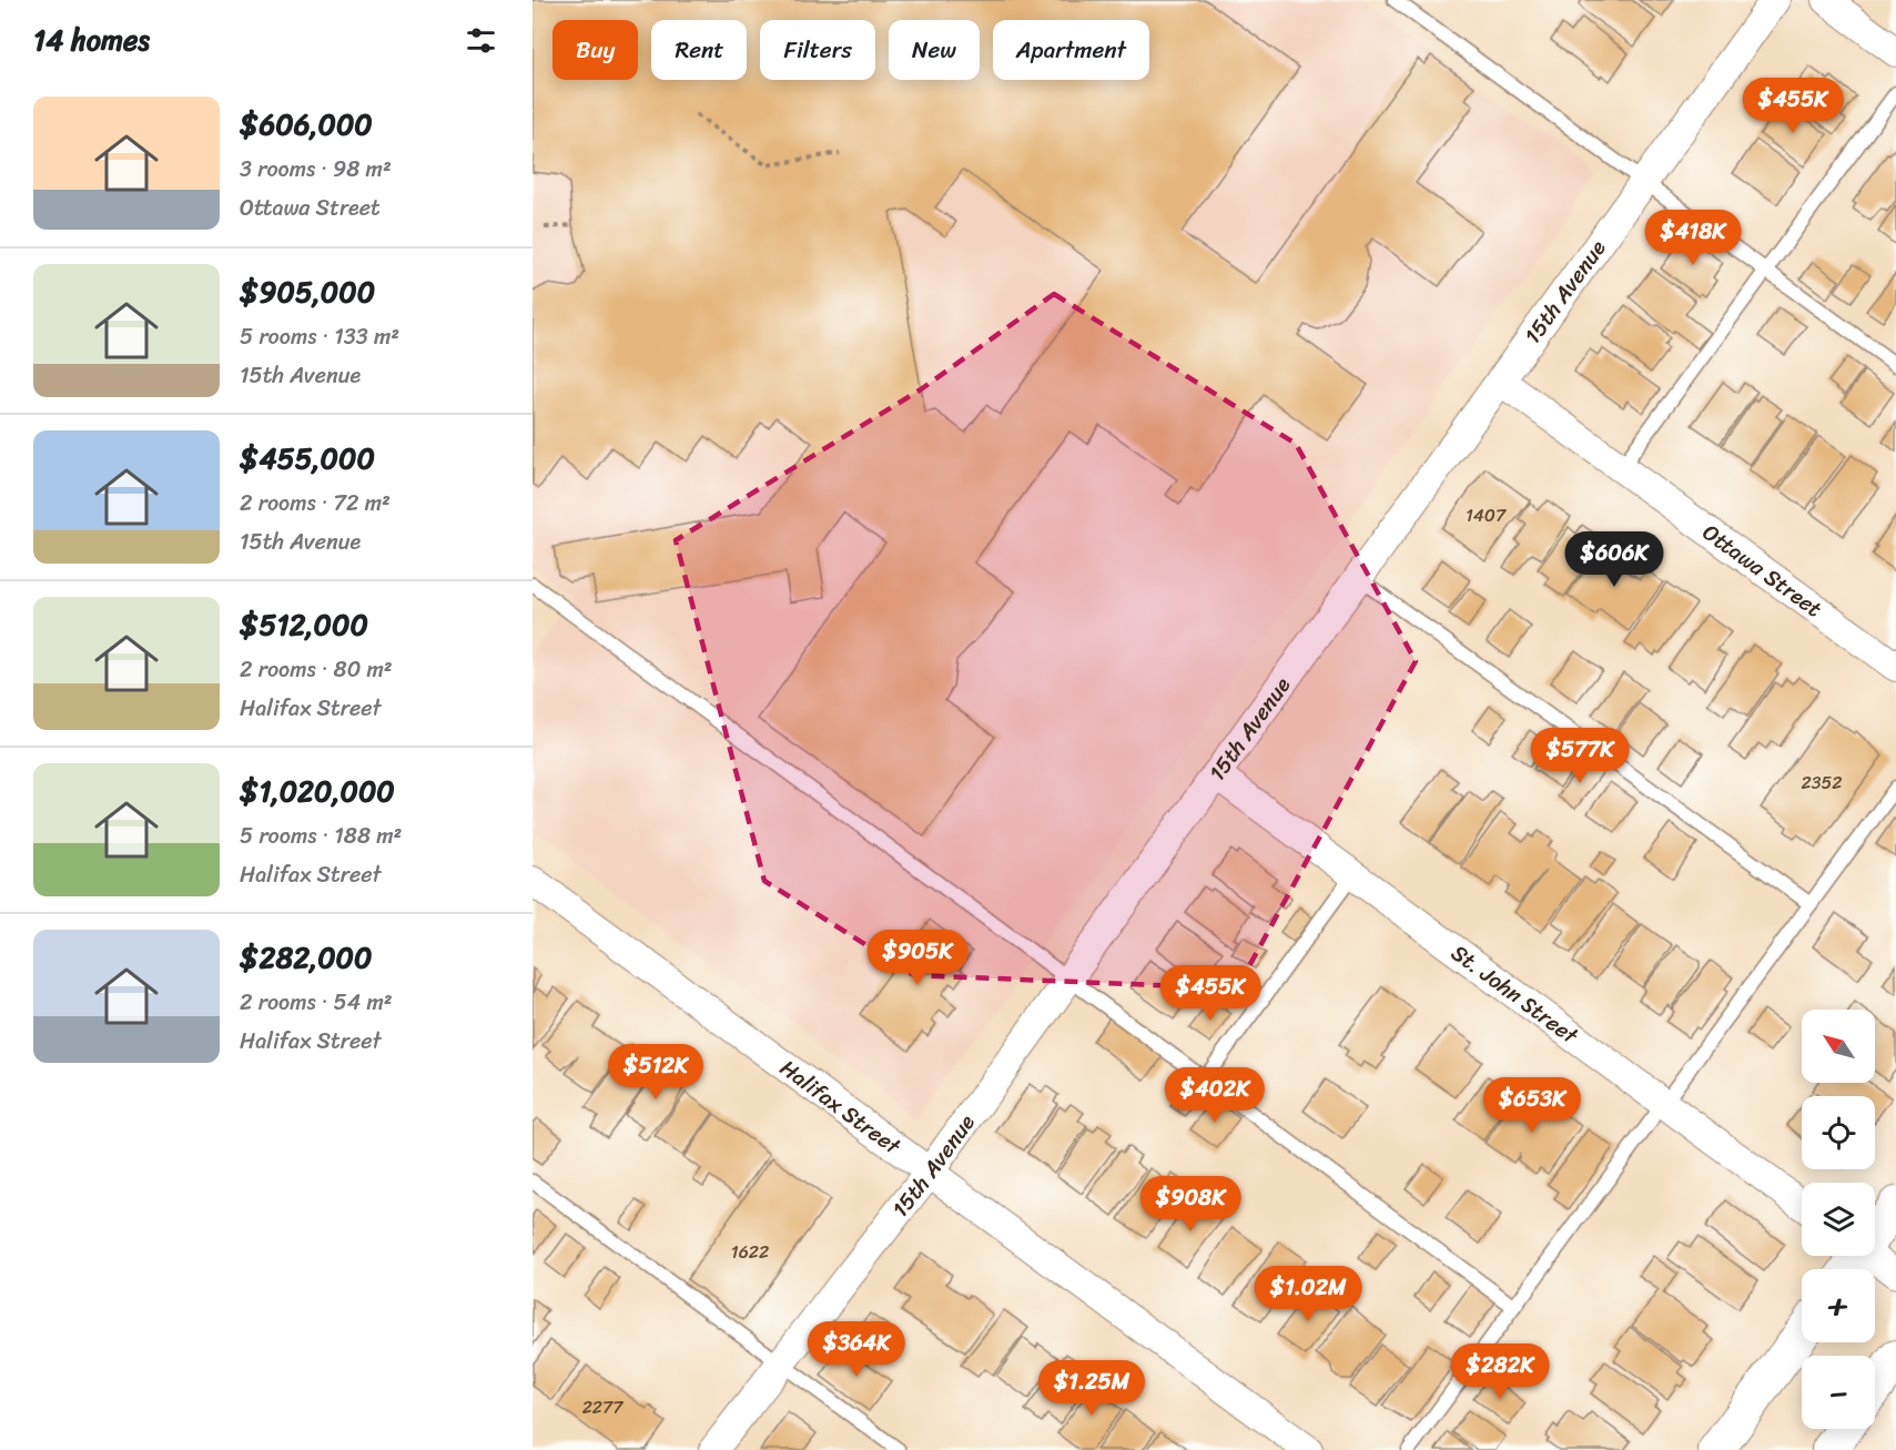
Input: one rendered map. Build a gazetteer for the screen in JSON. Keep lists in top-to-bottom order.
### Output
{
  "streets": {
    "street": [
      "15th Avenue",
      "Ottawa Street",
      "St. John Street",
      "Halifax Street"
    ]
  },
  "crossings": [
    ["15th Avenue", "Ottawa Street"],
    ["15th Avenue", "St. John Street"],
    ["15th Avenue", "Halifax Street"]
  ],
  "house_numbers": [
    "1407",
    "2352",
    "1622",
    "2277"
  ],
  "north": "top left",
  "page": {
    "heading": "14 homes",
    "chip": [
      "Buy",
      "Rent",
      "Filters",
      "New",
      "Apartment"
    ],
    "price": [
      "$455K",
      "$418K",
      "$606K",
      "$577K",
      "$905K",
      "$455K",
      "$512K",
      "$402K",
      "$653K",
      "$908K",
      "$1.02M",
      "$364K",
      "$282K",
      "$1.25M"
    ],
    "list": [
      {
        "name": "$606,000",
        "note": "3 rooms · 98 m² · Ottawa Street"
      },
      {
        "name": "$905,000",
        "note": "5 rooms · 133 m² · 15th Avenue"
      },
      {
        "name": "$455,000",
        "note": "2 rooms · 72 m² · 15th Avenue"
      },
      {
        "name": "$512,000",
        "note": "2 rooms · 80 m² · Halifax Street"
      },
      {
        "name": "$1,020,000",
        "note": "5 rooms · 188 m² · Halifax Street"
      },
      {
        "name": "$282,000",
        "note": "2 rooms · 54 m² · Halifax Street"
      }
    ],
    "map_buttons": ["+", "−"]
  }
}
